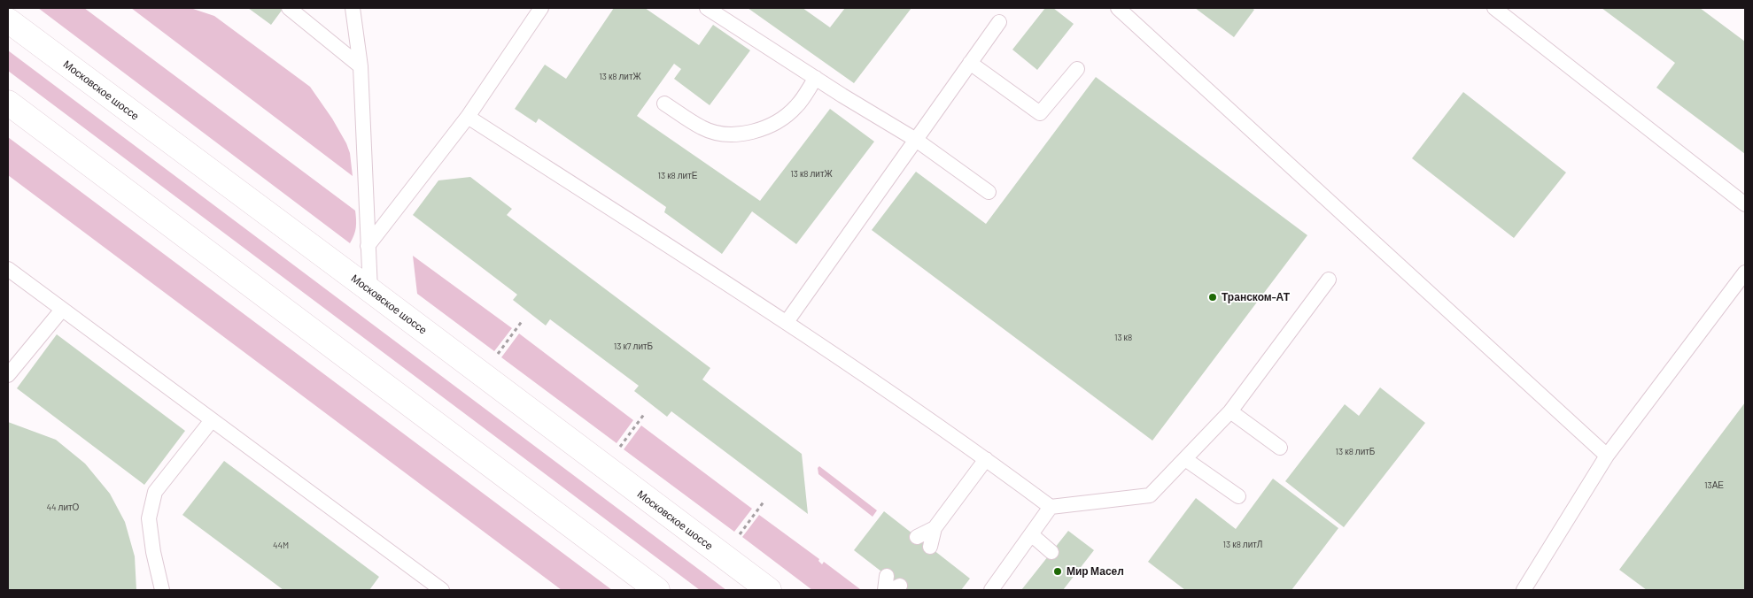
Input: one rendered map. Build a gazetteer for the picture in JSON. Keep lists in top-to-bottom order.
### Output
{
  "streets": {
    "main road": ["Московское шоссе"]
  },
  "places": ["Транском-АТ", "Мир Масел"],
  "house_numbers": [
    "13 к8 литЖ",
    "13 к8 литЖ",
    "13 к8 литЕ",
    "13 к8",
    "13 к7 литБ",
    "13 к8 литБ",
    "13АЕ",
    "44 литО",
    "13 к8 литЛ",
    "44M"
  ]
}
